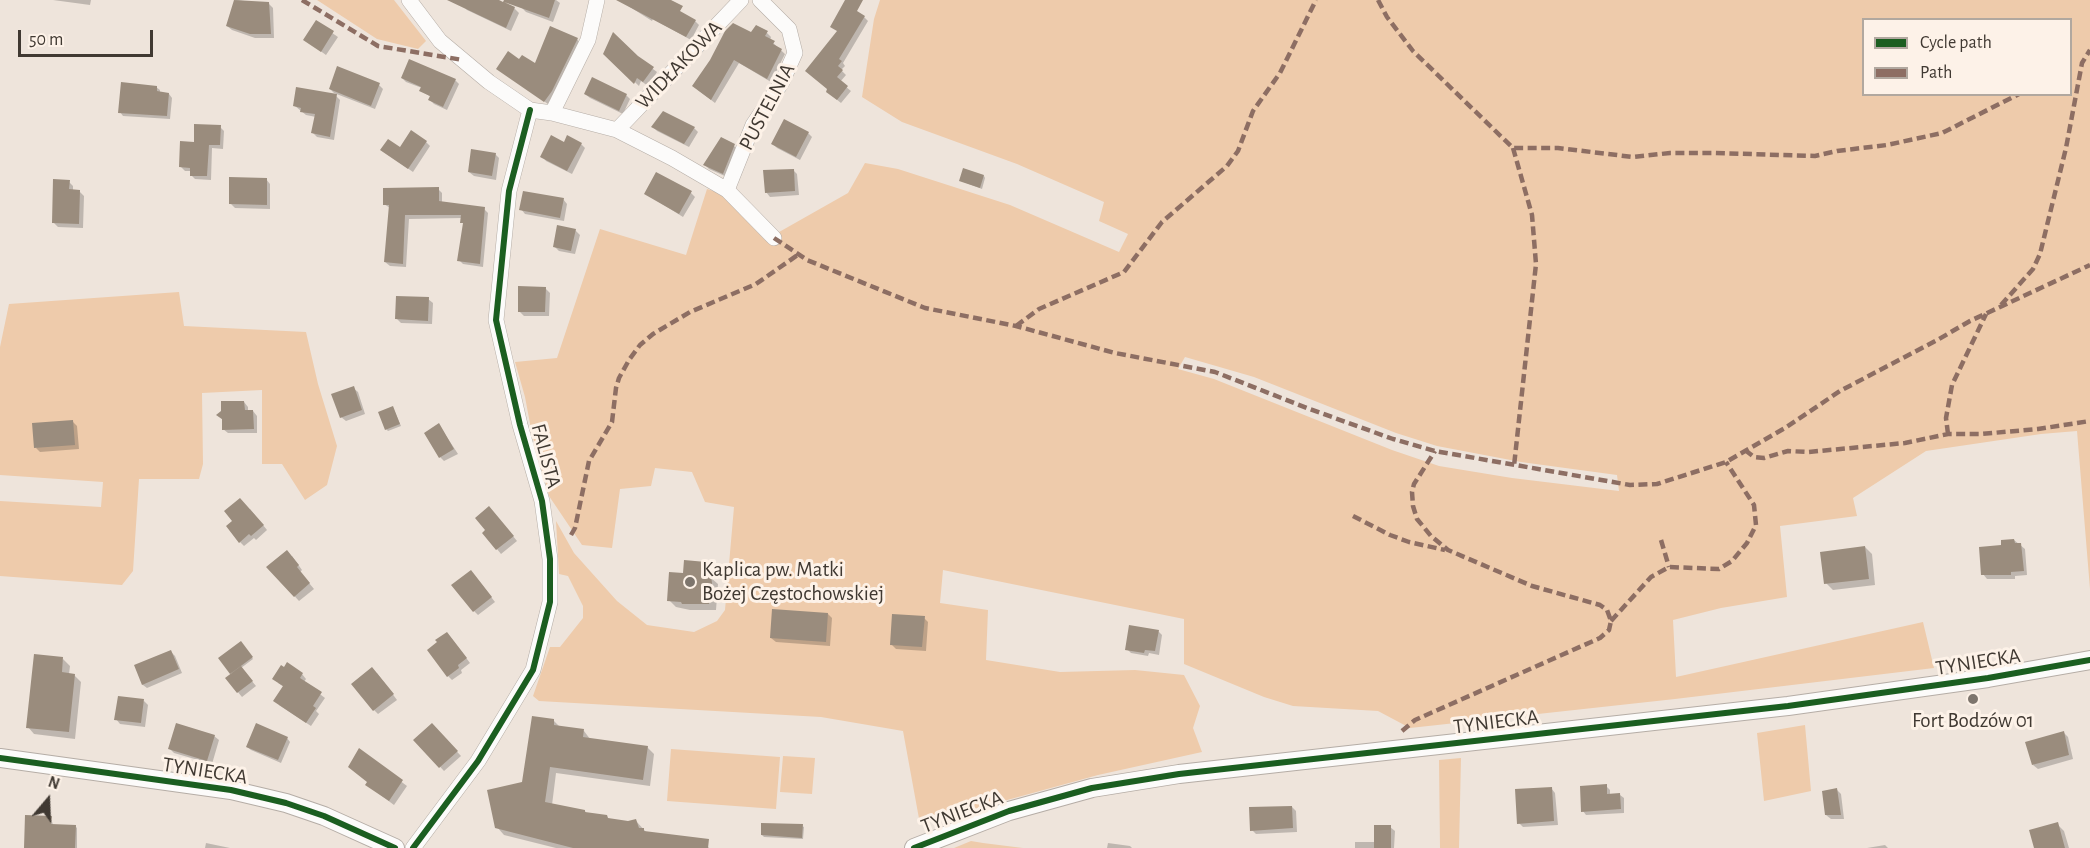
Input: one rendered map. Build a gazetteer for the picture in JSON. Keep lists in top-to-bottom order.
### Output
{
  "streets": {
    "street": [
      "WIDŁAKOWA",
      "PUSTELNIA",
      "FALISTA",
      "TYNIECKA"
    ]
  },
  "places": ["Kaplica pw. Matki Bożej Częstochowskiej", "Fort Bodzów 01"],
  "legend": ["Cycle path", "Path"],
  "scale_bar": "50 m",
  "north": "top"
}
